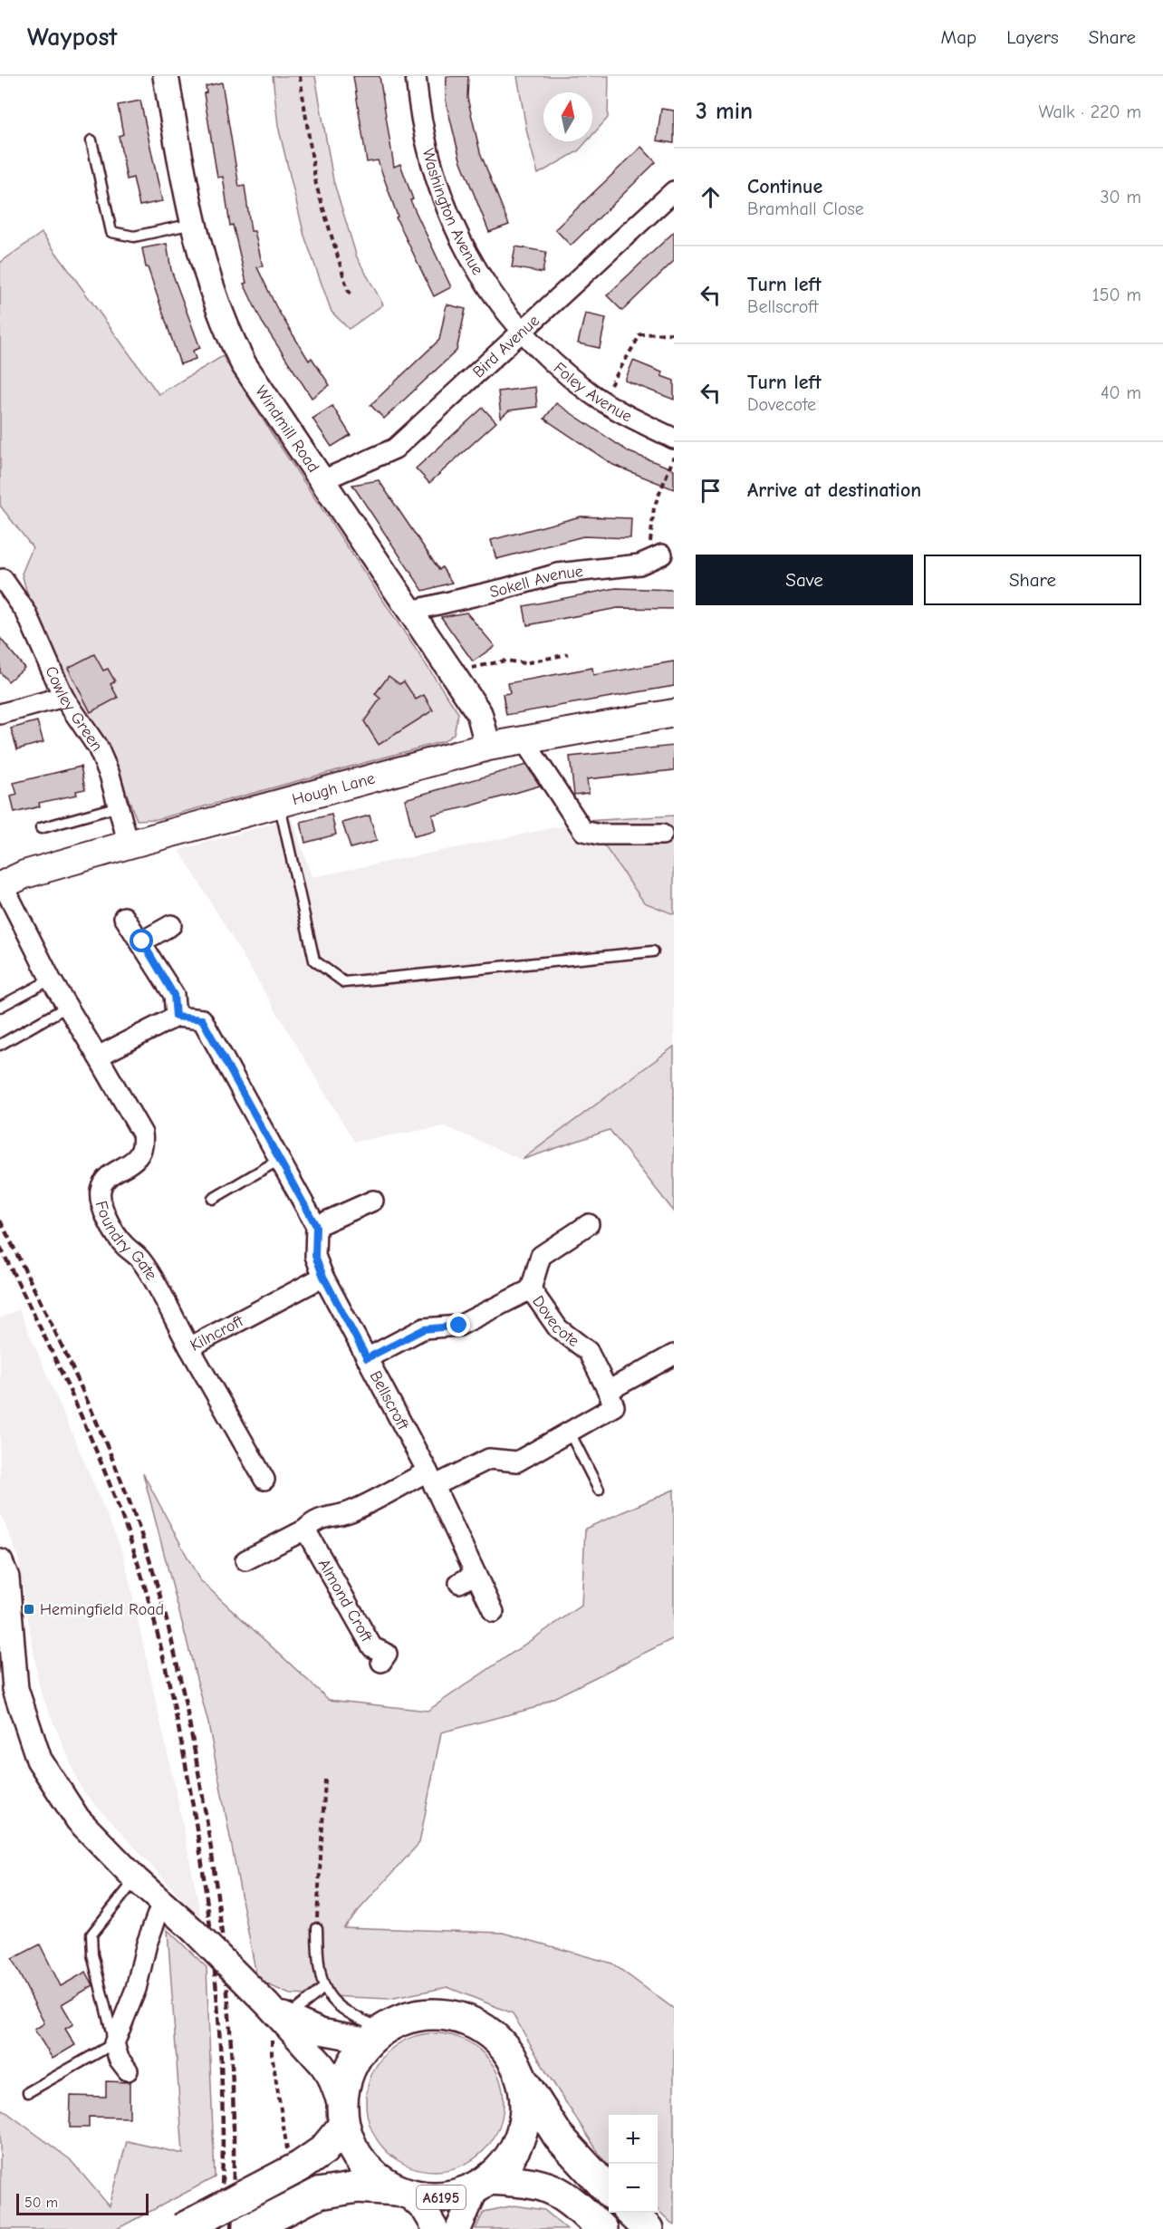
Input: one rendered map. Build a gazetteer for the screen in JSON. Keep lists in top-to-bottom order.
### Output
{
  "streets": {
    "highway": ["A6195"],
    "main road": ["Hough Lane"],
    "street": [
      "Washington Avenue",
      "Bird Avenue",
      "Foley Avenue",
      "Windmill Road",
      "Sokell Avenue",
      "Cowley Green",
      "Foundry Gate",
      "Dovecote",
      "Kilncroft",
      "Bellscroft",
      "Almond Croft"
    ]
  },
  "crossings": [
    ["Washington Avenue", "Bird Avenue"],
    ["Washington Avenue", "Foley Avenue"],
    ["Bird Avenue", "Foley Avenue"],
    ["Bird Avenue", "Windmill Road"],
    ["Windmill Road", "Sokell Avenue"],
    ["Windmill Road", "Hough Lane"],
    ["Cowley Green", "Hough Lane"],
    ["Hough Lane", "Foundry Gate"],
    ["Foundry Gate", "Kilncroft"],
    ["Dovecote", "Bellscroft"],
    ["Kilncroft", "Bellscroft"]
  ],
  "places": {
    "transit": ["Hemingfield Road"]
  },
  "scale_bar": "50 m",
  "north": "top",
  "page": {
    "header": "Waypost",
    "nav": ["Map", "Layers", "Share"],
    "heading": ["3 min", "Walk · 220 m"],
    "list": [
      ["Continue", "Bramhall Close", "30 m"],
      ["Turn left", "Bellscroft", "150 m"],
      ["Turn left", "Dovecote", "40 m"],
      "Arrive at destination"
    ],
    "buttons": ["Save", "Share"],
    "map_buttons": ["+", "−"],
    "scale": "50 m"
  }
}
